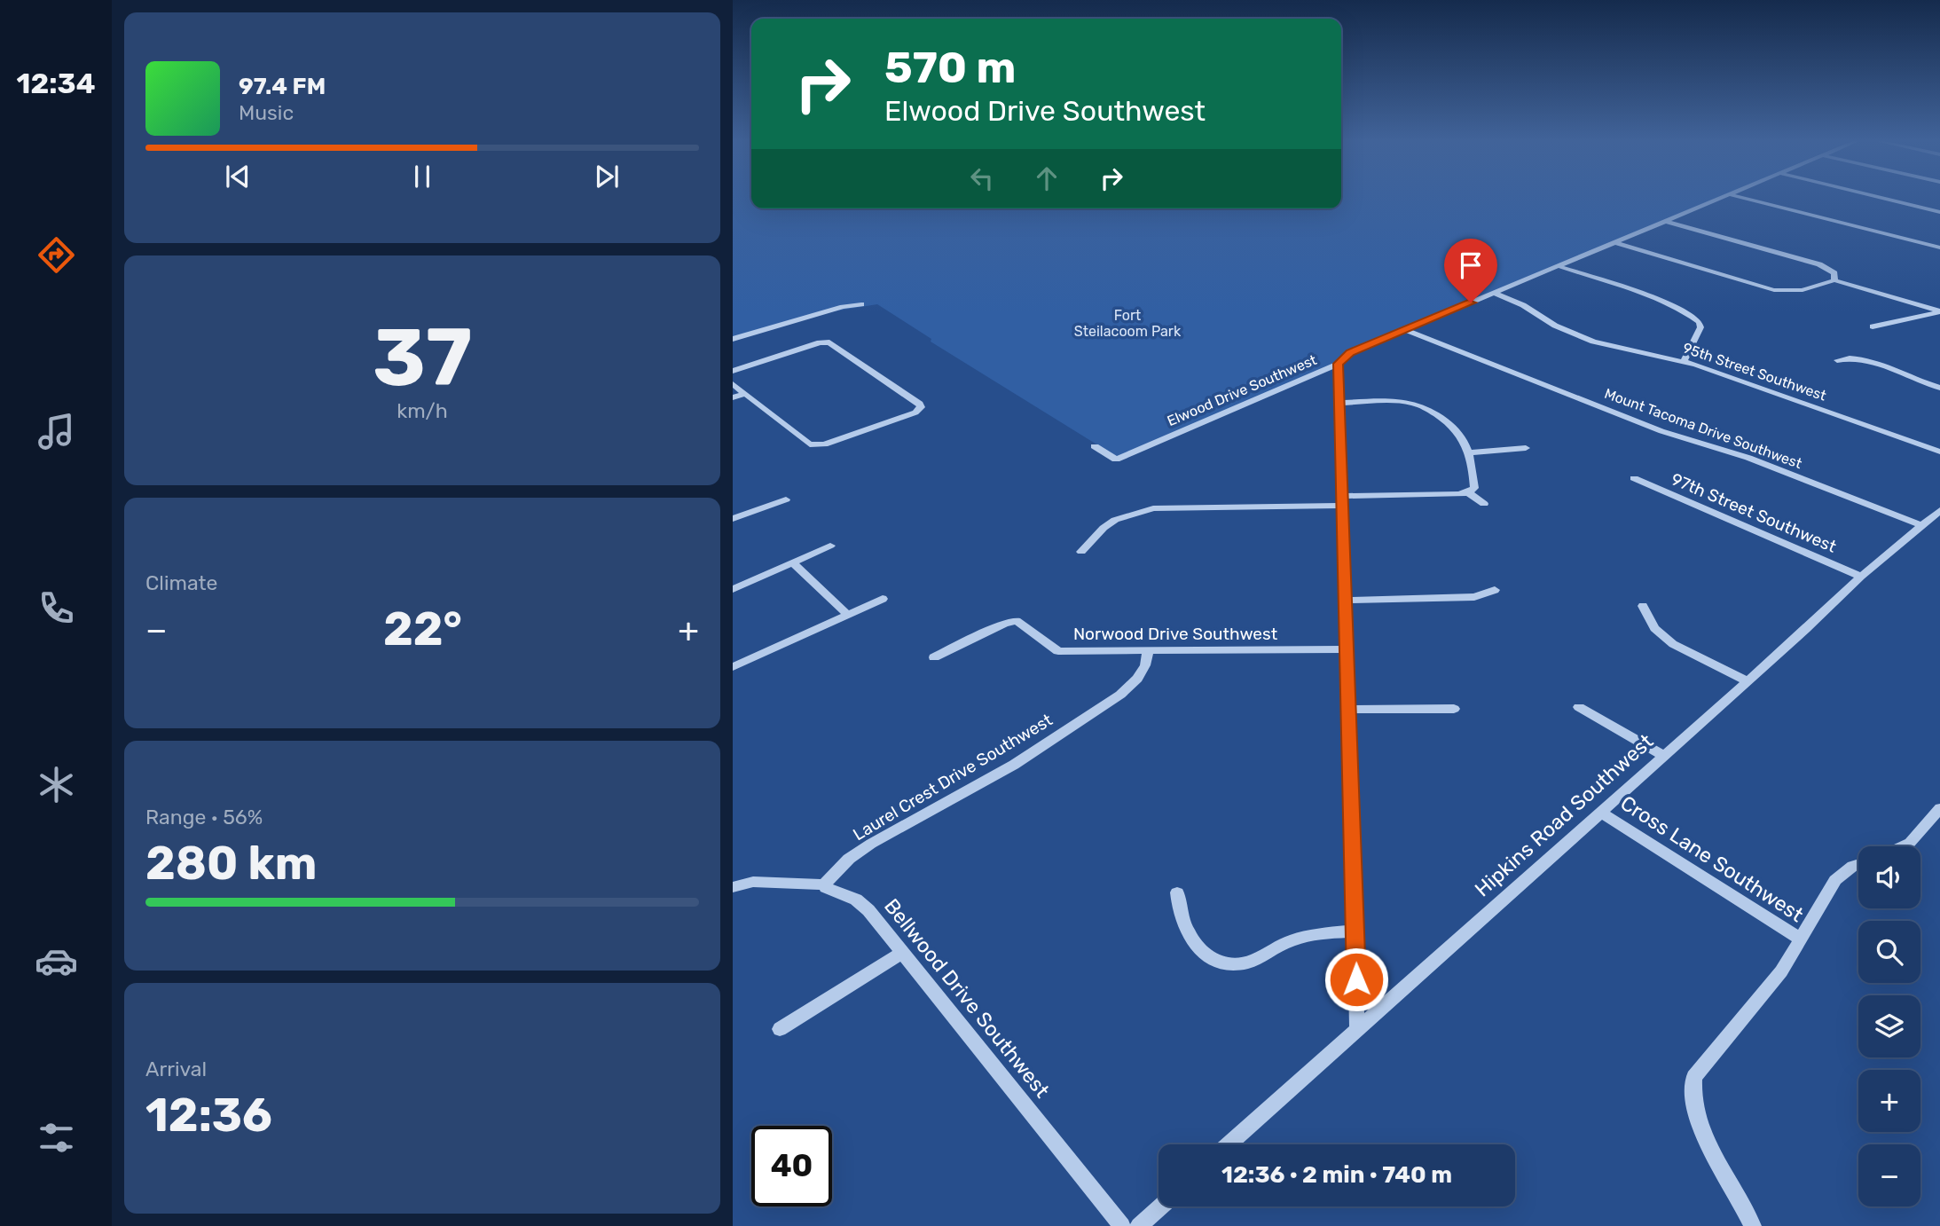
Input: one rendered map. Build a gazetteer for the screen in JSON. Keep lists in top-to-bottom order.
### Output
{
  "streets": {
    "street": [
      "95th Street Southwest",
      "Elwood Drive Southwest",
      "Mount Tacoma Drive Southwest",
      "97th Street Southwest",
      "Norwood Drive Southwest",
      "Laurel Crest Drive Southwest",
      "Hipkins Road Southwest",
      "Cross Lane Southwest",
      "Bellwood Drive Southwest"
    ]
  },
  "crossings": [
    ["95th Street Southwest", "Elwood Drive Southwest"],
    ["Elwood Drive Southwest", "Mount Tacoma Drive Southwest"],
    ["Mount Tacoma Drive Southwest", "Hipkins Road Southwest"],
    ["97th Street Southwest", "Hipkins Road Southwest"],
    ["Norwood Drive Southwest", "Laurel Crest Drive Southwest"],
    ["Laurel Crest Drive Southwest", "Bellwood Drive Southwest"],
    ["Hipkins Road Southwest", "Cross Lane Southwest"]
  ],
  "parks": ["Fort Steilacoom Park"],
  "page": {
    "tabs": "12:34",
    "turn": ["570 m", "Elwood Drive Southwest"],
    "song": ["97.4 FM", "Music"],
    "tile": [
      ["37", "km/h"],
      "Climate",
      ["Range · 56%", "280 km"],
      ["Arrival", "12:36"]
    ],
    "heat": ["−", "22°", "+"],
    "map_buttons": ["+", "−"],
    "limit": "40",
    "trip": "12:36 · 2 min · 740 m"
  }
}
